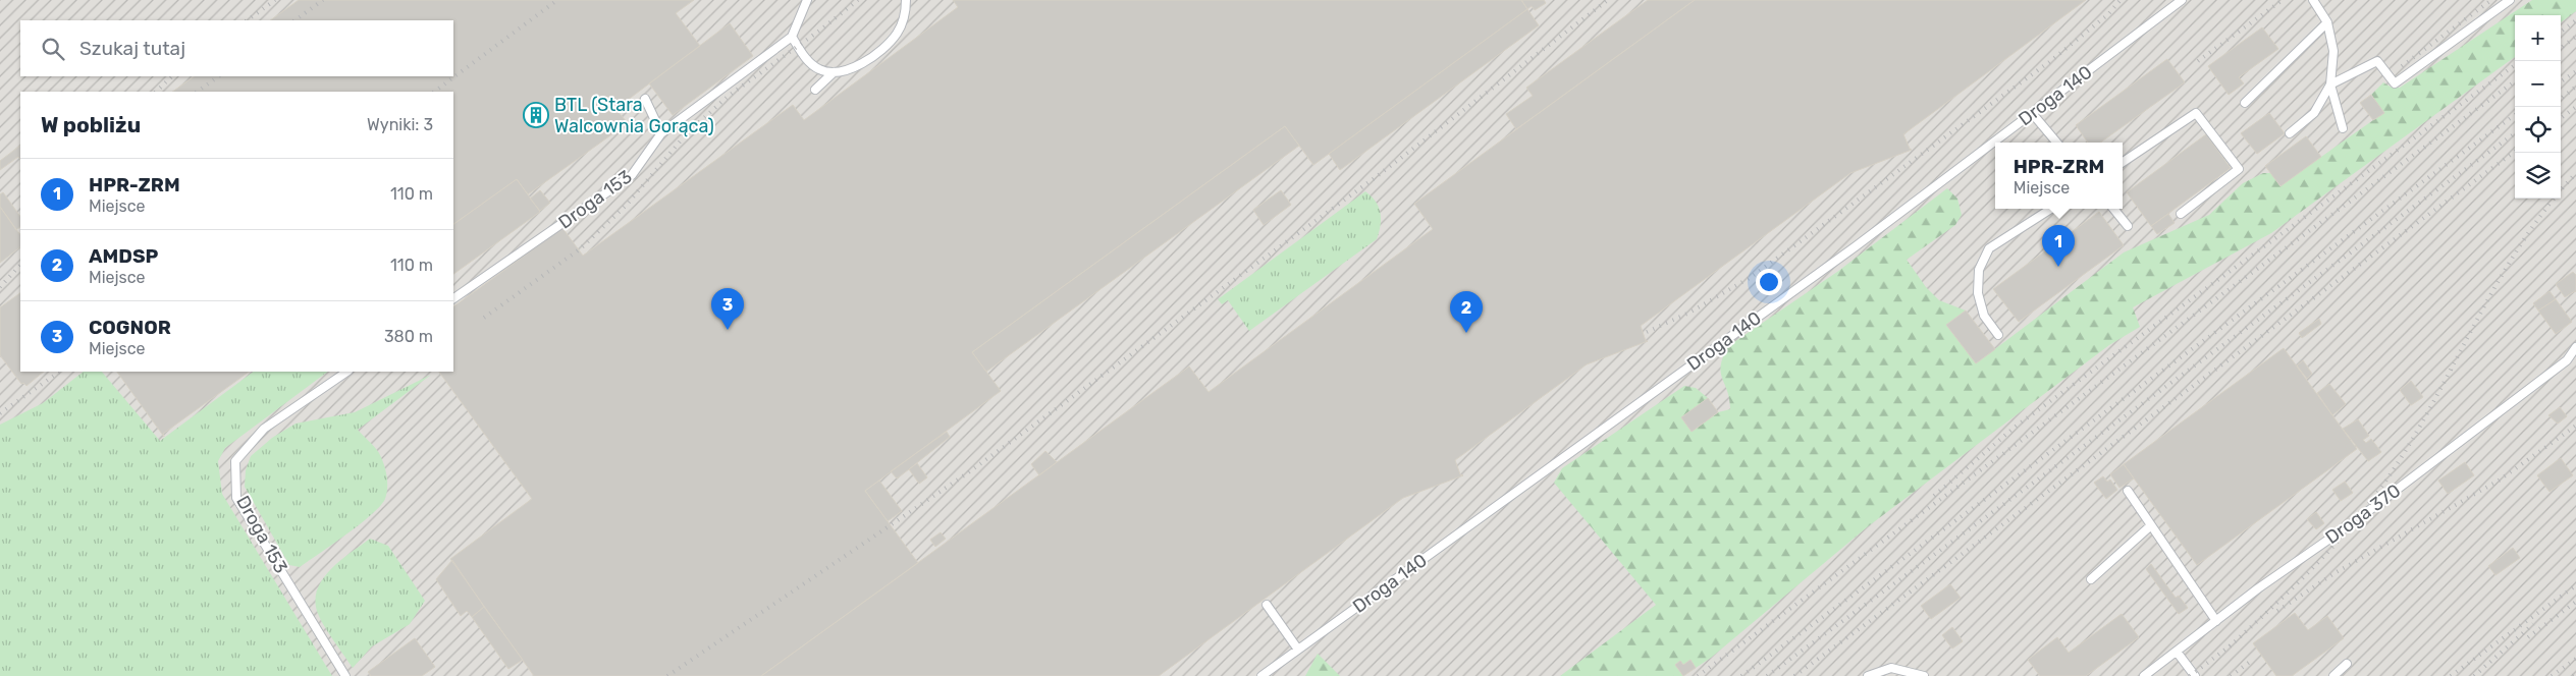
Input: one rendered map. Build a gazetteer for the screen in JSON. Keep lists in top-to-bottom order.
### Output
{
  "streets": {
    "lane": ["Droga 140", "Droga 153", "Droga 370"]
  },
  "places": {
    "building": ["BTL (Stara Walcownia Gorąca)"]
  },
  "page": {
    "map_buttons": ["+", "−"],
    "search": "Szukaj tutaj",
    "heading": ["W pobliżu", "Wyniki: 3"],
    "popup": ["HPR-ZRM", "Miejsce"],
    "list": [
      {
        "mark": "1",
        "name": "HPR-ZRM",
        "note": "Miejsce",
        "value": "110 m"
      },
      {
        "mark": "2",
        "name": "AMDSP",
        "note": "Miejsce",
        "value": "110 m"
      },
      {
        "mark": "3",
        "name": "COGNOR",
        "note": "Miejsce",
        "value": "380 m"
      }
    ],
    "pins": ["1", "3", "2"]
  }
}
